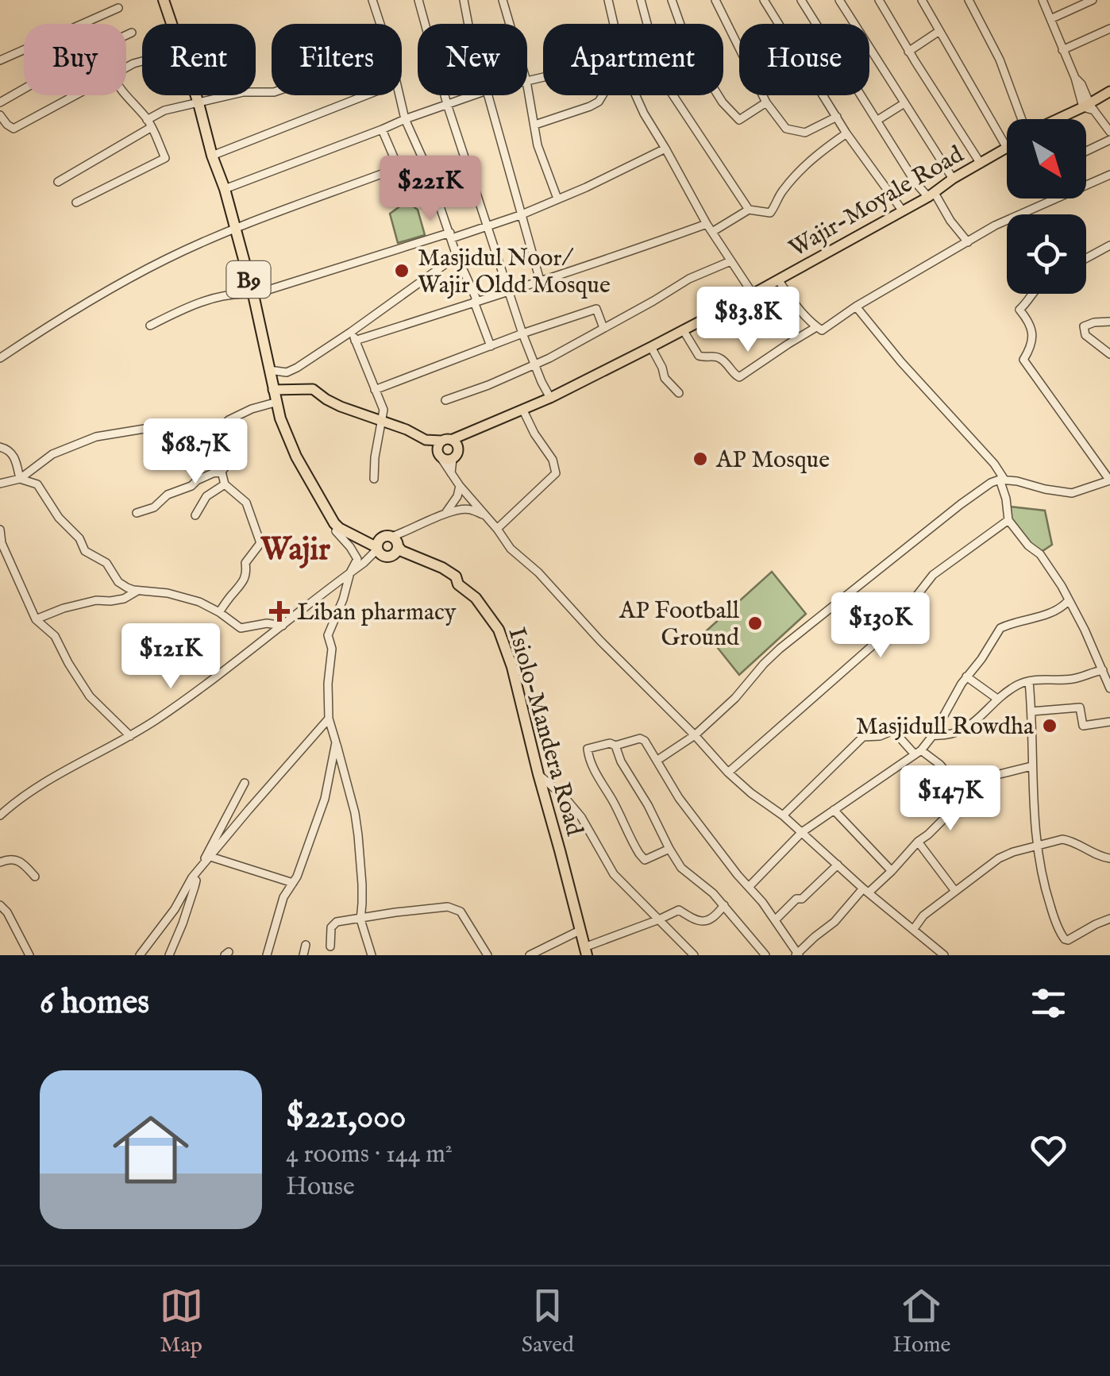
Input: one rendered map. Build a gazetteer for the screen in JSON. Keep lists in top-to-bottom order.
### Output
{
  "streets": {
    "highway": ["B9", "Isiolo-Mandera Road"],
    "main road": ["Wajir-Moyale Road"]
  },
  "crossings": [
    ["B9", "Isiolo-Mandera Road"]
  ],
  "districts": ["Wajir"],
  "places": {
    "other": [
      "Masjidul Noor/ Wajir Oldd Mosque",
      "AP Mosque",
      "AP Football Ground",
      "Masjidull Rowdha"
    ],
    "health": ["Liban pharmacy"]
  },
  "north": "bottom right",
  "page": {
    "chip": [
      "Buy",
      "Rent",
      "Filters",
      "New",
      "Apartment",
      "House"
    ],
    "price": [
      "$221K",
      "$83.8K",
      "$68.7K",
      "$130K",
      "$121K",
      "$147K"
    ],
    "heading": "6 homes",
    "list": [
      {
        "name": "$221,000",
        "note": "4 rooms · 144 m² · House"
      }
    ],
    "tabs": ["Map", "Saved", "Home"]
  }
}
